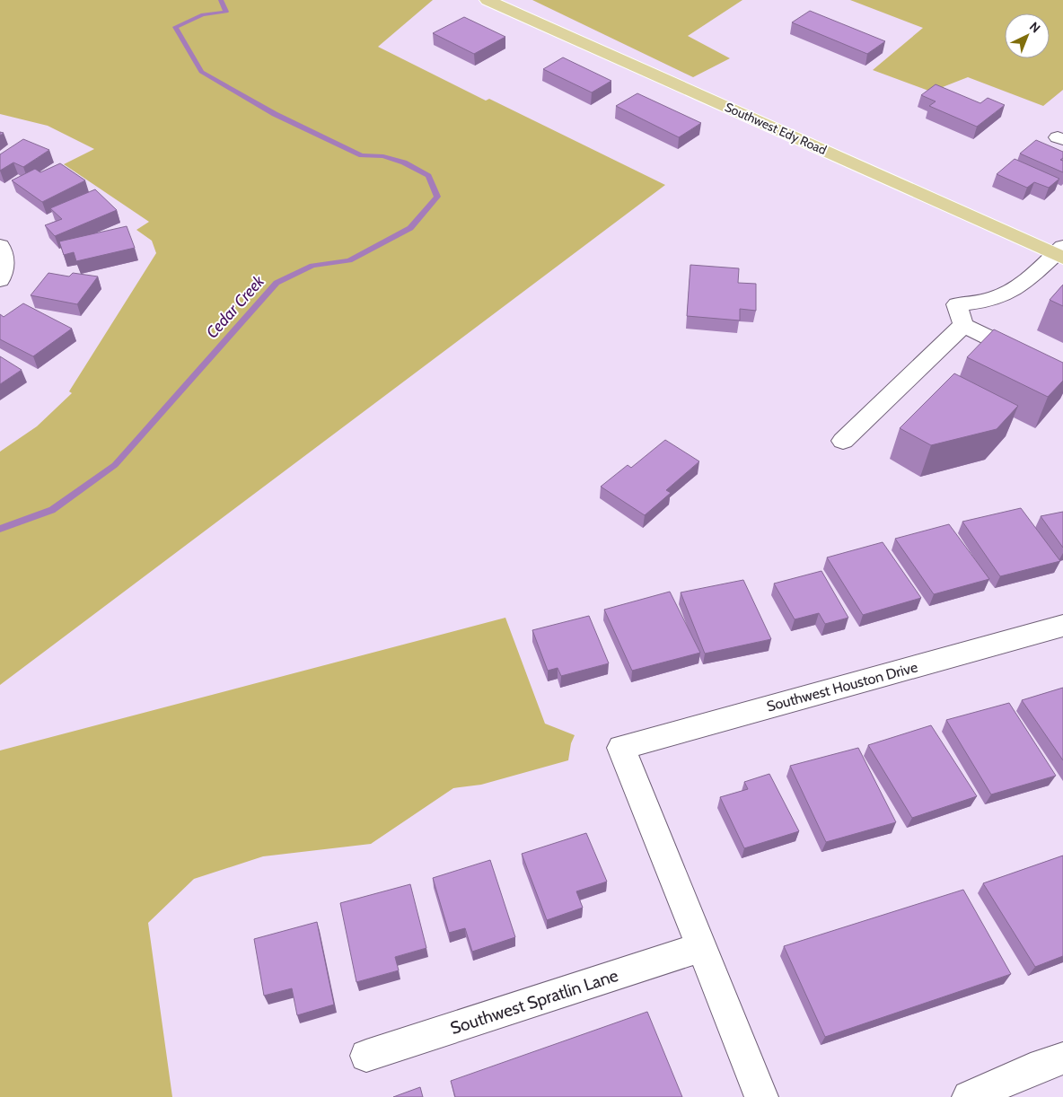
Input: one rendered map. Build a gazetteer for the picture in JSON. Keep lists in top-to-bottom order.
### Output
{
  "streets": {
    "main road": ["Southwest Edy Road"],
    "street": ["Southwest Houston Drive", "Southwest Spratlin Lane"]
  },
  "crossings": [
    ["Southwest Houston Drive", "Southwest Spratlin Lane"]
  ],
  "water": ["Cedar Creek"],
  "north": "top right"
}
